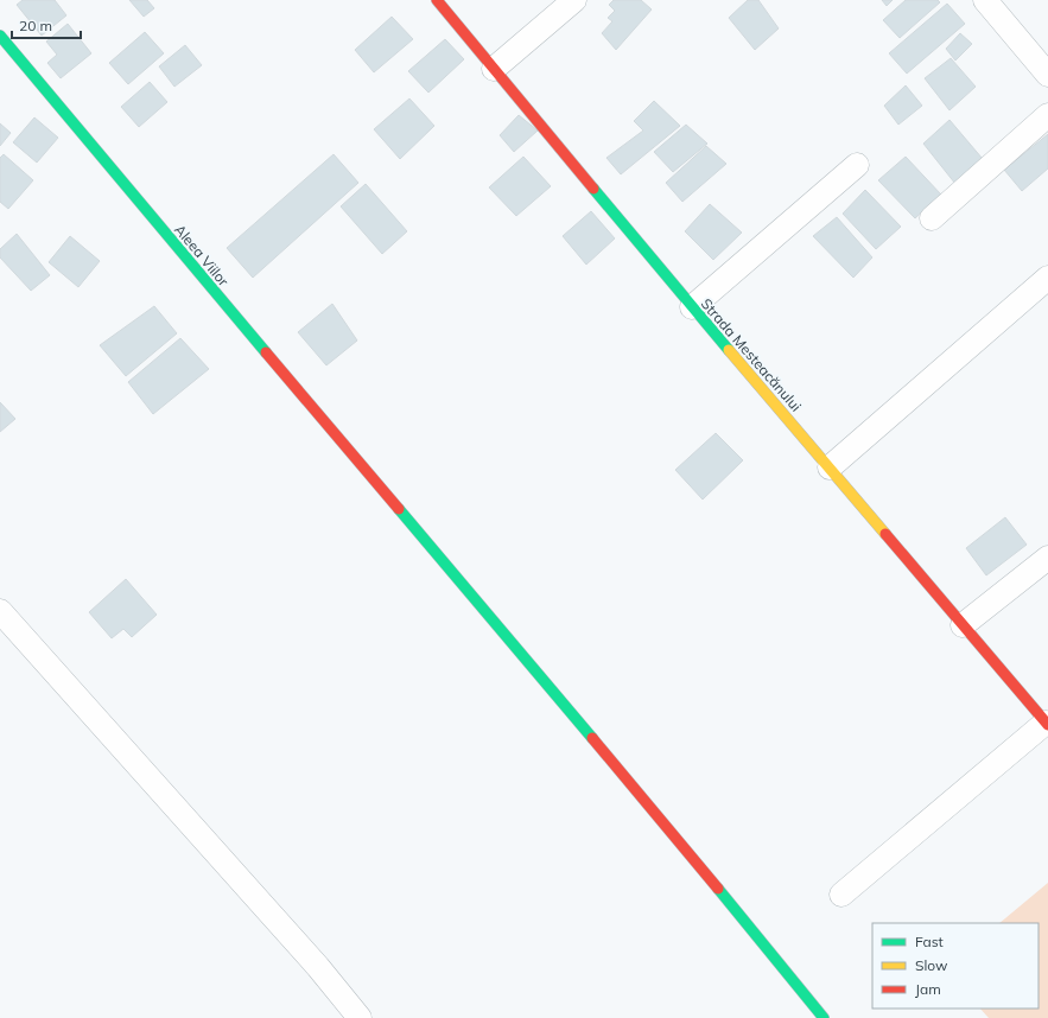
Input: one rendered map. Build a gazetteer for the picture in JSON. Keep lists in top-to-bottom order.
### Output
{
  "streets": {
    "street": ["Aleea Viilor", "Strada Mesteacănului"]
  },
  "legend": ["Fast", "Slow", "Jam"],
  "scale_bar": "20 m"
}
